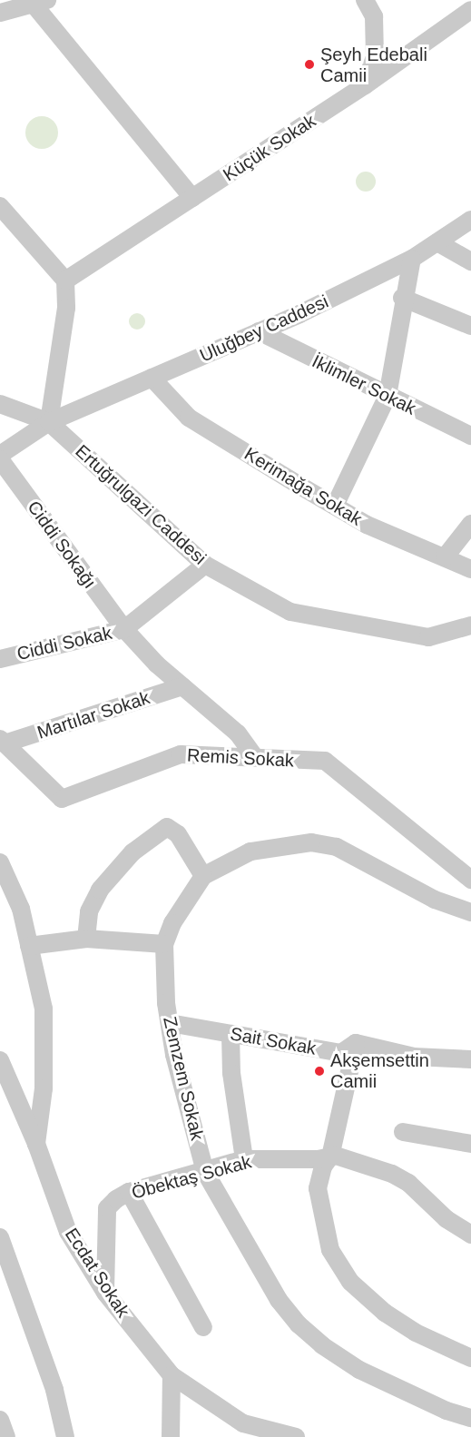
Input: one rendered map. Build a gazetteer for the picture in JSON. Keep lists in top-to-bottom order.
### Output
{
  "streets": {
    "street": [
      "Küçük Sokak",
      "Uluğbey Caddesi",
      "İklimler Sokak",
      "Kerimağa Sokak",
      "Ertuğrulgazi Caddesi",
      "Ciddi Sokağı",
      "Ciddi Sokak",
      "Martılar Sokak",
      "Remis Sokak",
      "Sait Sokak",
      "Zemzem Sokak",
      "Öbektaş Sokak",
      "Ecdat Sokak"
    ]
  },
  "crossings": [
    ["Uluğbey Caddesi", "İklimler Sokak"],
    ["Uluğbey Caddesi", "Kerimağa Sokak"],
    ["Uluğbey Caddesi", "Ertuğrulgazi Caddesi"],
    ["Ertuğrulgazi Caddesi", "Ciddi Sokak"],
    ["Ciddi Sokağı", "Ciddi Sokak"],
    ["Ciddi Sokağı", "Martılar Sokak"],
    ["Ciddi Sokağı", "Remis Sokak"],
    ["Martılar Sokak", "Remis Sokak"],
    ["Sait Sokak", "Zemzem Sokak"],
    ["Zemzem Sokak", "Öbektaş Sokak"],
    ["Öbektaş Sokak", "Ecdat Sokak"]
  ],
  "places": ["Şeyh Edebali Camii", "Akşemsettin Camii"]
}
